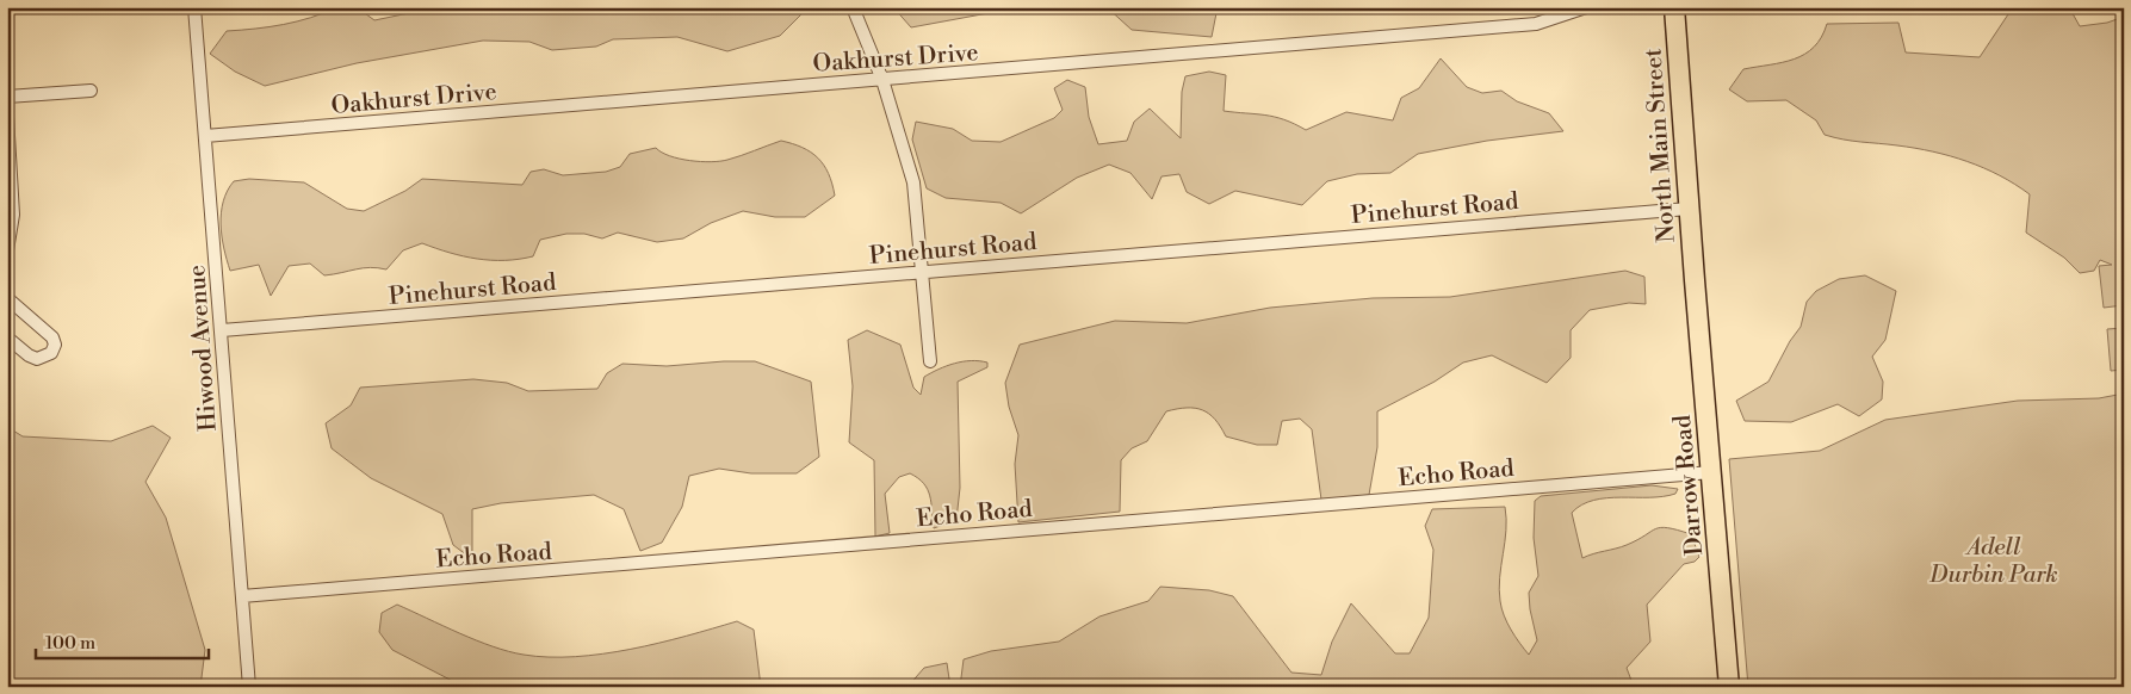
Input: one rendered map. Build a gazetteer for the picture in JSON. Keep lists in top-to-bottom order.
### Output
{
  "streets": {
    "main road": ["North Main Street", "Darrow Road"],
    "street": [
      "Oakhurst Drive",
      "Pinehurst Road",
      "Hiwood Avenue",
      "Echo Road"
    ]
  },
  "crossings": [
    ["Oakhurst Drive", "Hiwood Avenue"],
    ["North Main Street", "Pinehurst Road"],
    ["North Main Street", "Darrow Road"],
    ["Pinehurst Road", "Hiwood Avenue"],
    ["Hiwood Avenue", "Echo Road"],
    ["Echo Road", "Darrow Road"]
  ],
  "parks": ["Adell Durbin Park"],
  "scale_bar": "100 m"
}
